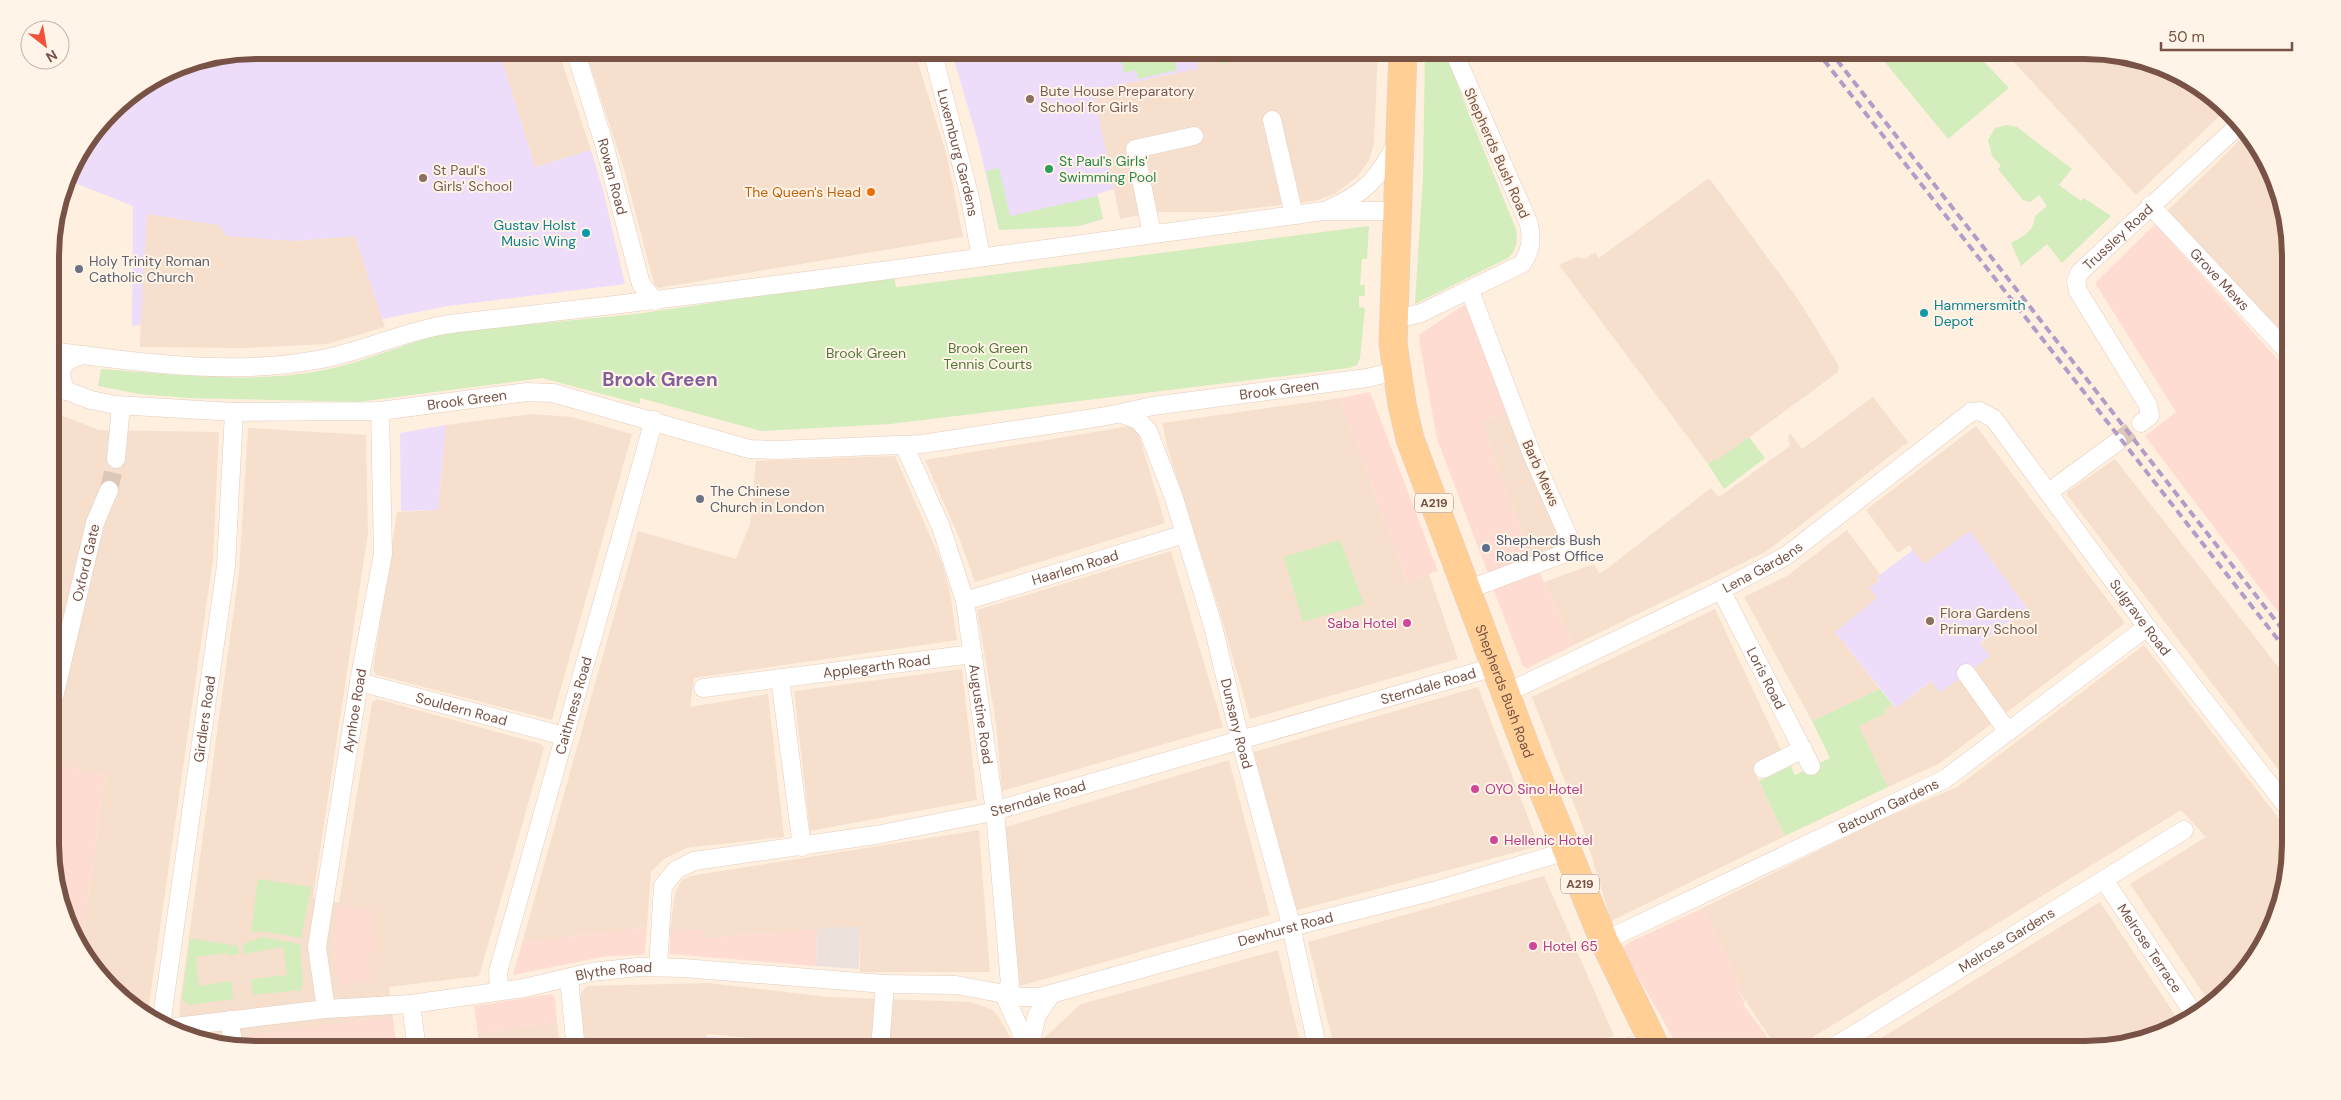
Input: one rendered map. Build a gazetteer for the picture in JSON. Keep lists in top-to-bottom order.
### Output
{
  "streets": {
    "main road": ["Shepherds Bush Road", "A219"],
    "street": [
      "Luxemburg Gardens",
      "Rowan Road",
      "Trussley Road",
      "Grove Mews",
      "Brook Green",
      "Barb Mews",
      "Oxford Gate",
      "Haarlem Road",
      "Lena Gardens",
      "Sulgrave Road",
      "Applegarth Road",
      "Loris Road",
      "Sterndale Road",
      "Caithness Road",
      "Souldern Road",
      "Aynhoe Road",
      "Augustine Road",
      "Girdlers Road",
      "Dunsany Road",
      "Batoum Gardens",
      "Dewhurst Road",
      "Melrose Gardens",
      "Melrose Terrace",
      "Blythe Road"
    ]
  },
  "crossings": [
    ["Shepherds Bush Road", "Brook Green"],
    ["Shepherds Bush Road", "Barb Mews"],
    ["Shepherds Bush Road", "Lena Gardens"],
    ["Shepherds Bush Road", "Sterndale Road"],
    ["Shepherds Bush Road", "Batoum Gardens"],
    ["Shepherds Bush Road", "Dewhurst Road"],
    ["Trussley Road", "Grove Mews"],
    ["Brook Green", "Caithness Road"],
    ["Brook Green", "Aynhoe Road"],
    ["Brook Green", "Augustine Road"],
    ["Brook Green", "Girdlers Road"],
    ["Brook Green", "Dunsany Road"],
    ["Haarlem Road", "Augustine Road"],
    ["Haarlem Road", "Dunsany Road"],
    ["Lena Gardens", "Sulgrave Road"],
    ["Lena Gardens", "Loris Road"],
    ["Sulgrave Road", "Batoum Gardens"],
    ["Applegarth Road", "Augustine Road"],
    ["Sterndale Road", "Augustine Road"],
    ["Sterndale Road", "Dunsany Road"],
    ["Sterndale Road", "Blythe Road"],
    ["Caithness Road", "Souldern Road"],
    ["Caithness Road", "Blythe Road"],
    ["Souldern Road", "Aynhoe Road"],
    ["Aynhoe Road", "Blythe Road"],
    ["Augustine Road", "Dewhurst Road"],
    ["Augustine Road", "Blythe Road"],
    ["Dunsany Road", "Dewhurst Road"],
    ["Dewhurst Road", "Blythe Road"],
    ["Melrose Gardens", "Melrose Terrace"]
  ],
  "districts": ["Brook Green"],
  "parks": ["Brook Green Tennis Courts", "Brook Green"],
  "places": [
    "Bute House Preparatory School for Girls",
    "St Paul's Girls' Swimming Pool",
    "St Paul's Girls' School",
    "The Queen's Head",
    "Gustav Holst Music Wing",
    "Holy Trinity Roman Catholic Church",
    "Hammersmith Depot",
    "The Chinese Church in London",
    "Shepherds Bush Road Post Office",
    "Flora Gardens Primary School",
    "Saba Hotel",
    "OYO Sino Hotel",
    "Hellenic Hotel",
    "Hotel 65"
  ],
  "scale_bar": "50 m",
  "north": "bottom right"
}
